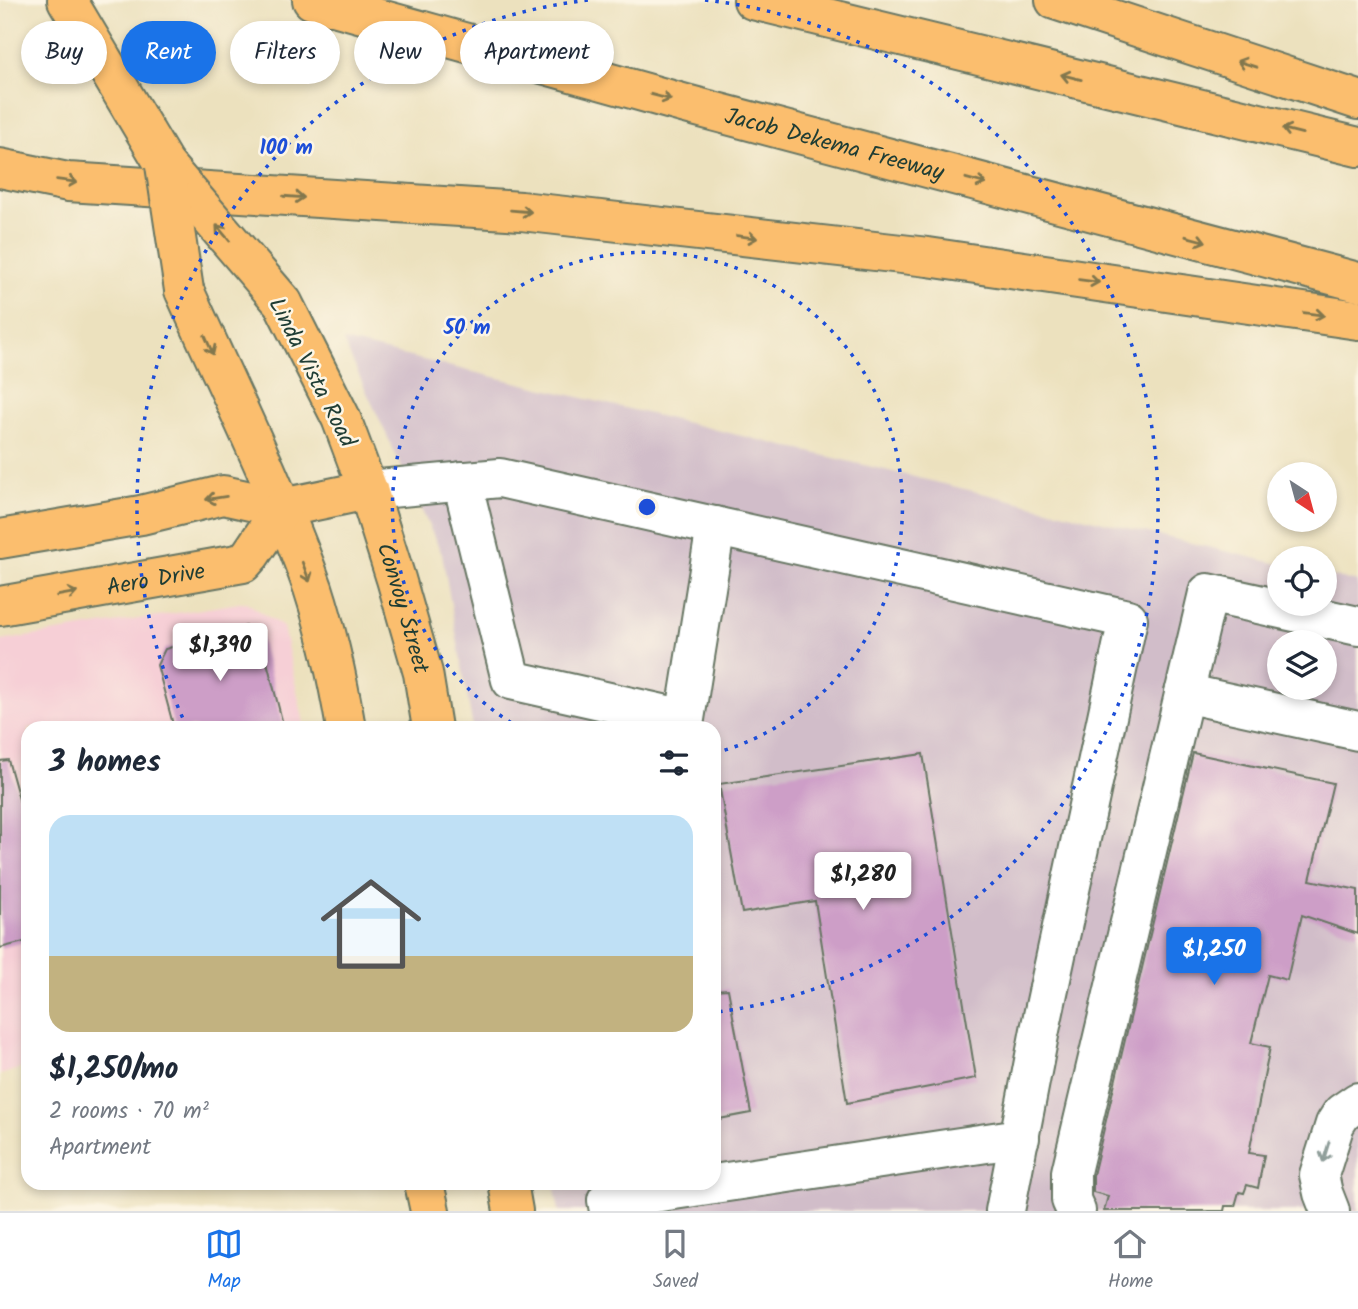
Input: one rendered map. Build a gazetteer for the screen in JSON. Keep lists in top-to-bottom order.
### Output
{
  "streets": {
    "main road": [
      "Jacob Dekema Freeway",
      "Linda Vista Road",
      "Aero Drive",
      "Convoy Street"
    ]
  },
  "crossings": [
    ["Linda Vista Road", "Aero Drive"],
    ["Linda Vista Road", "Convoy Street"]
  ],
  "north": "bottom right",
  "page": {
    "chip": [
      "Buy",
      "Rent",
      "Filters",
      "New",
      "Apartment"
    ],
    "price": ["$1,390", "$1,280", "$1,250"],
    "heading": "3 homes",
    "list": [
      {
        "name": "$1,250/mo",
        "note": "2 rooms · 70 m² · Apartment"
      }
    ],
    "tabs": ["Map", "Saved", "Home"]
  },
  "rings": ["100 m", "50 m"]
}
